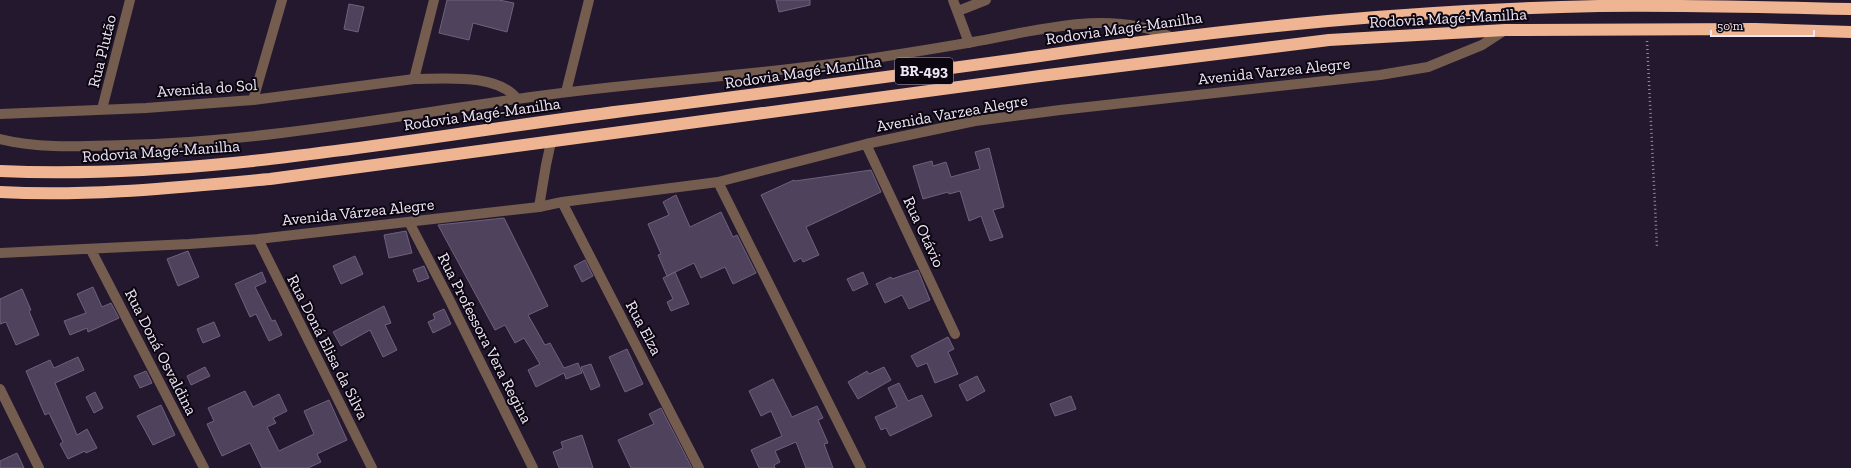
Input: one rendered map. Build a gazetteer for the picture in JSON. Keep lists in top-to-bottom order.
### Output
{
  "streets": {
    "highway": ["Rodovia Magé-Manilha", "BR-493"],
    "street": [
      "Rua Plutão",
      "Avenida Varzea Alegre",
      "Avenida do Sol",
      "Avenida Várzea Alegre",
      "Rua Otávio",
      "Rua Elza",
      "Rua Professora Vera Regina",
      "Rua Doná Elisa da Silva",
      "Rua Doná Osvaldina"
    ]
  },
  "crossings": [
    ["Rodovia Magé-Manilha", "Avenida Varzea Alegre"],
    ["Rua Plutão", "Avenida do Sol"],
    ["Avenida Varzea Alegre", "Avenida Várzea Alegre"],
    ["Avenida Varzea Alegre", "Rua Otávio"],
    ["Avenida Várzea Alegre", "Rua Elza"],
    ["Avenida Várzea Alegre", "Rua Professora Vera Regina"],
    ["Avenida Várzea Alegre", "Rua Doná Elisa da Silva"],
    ["Avenida Várzea Alegre", "Rua Doná Osvaldina"]
  ],
  "scale_bar": "50 m"
}
